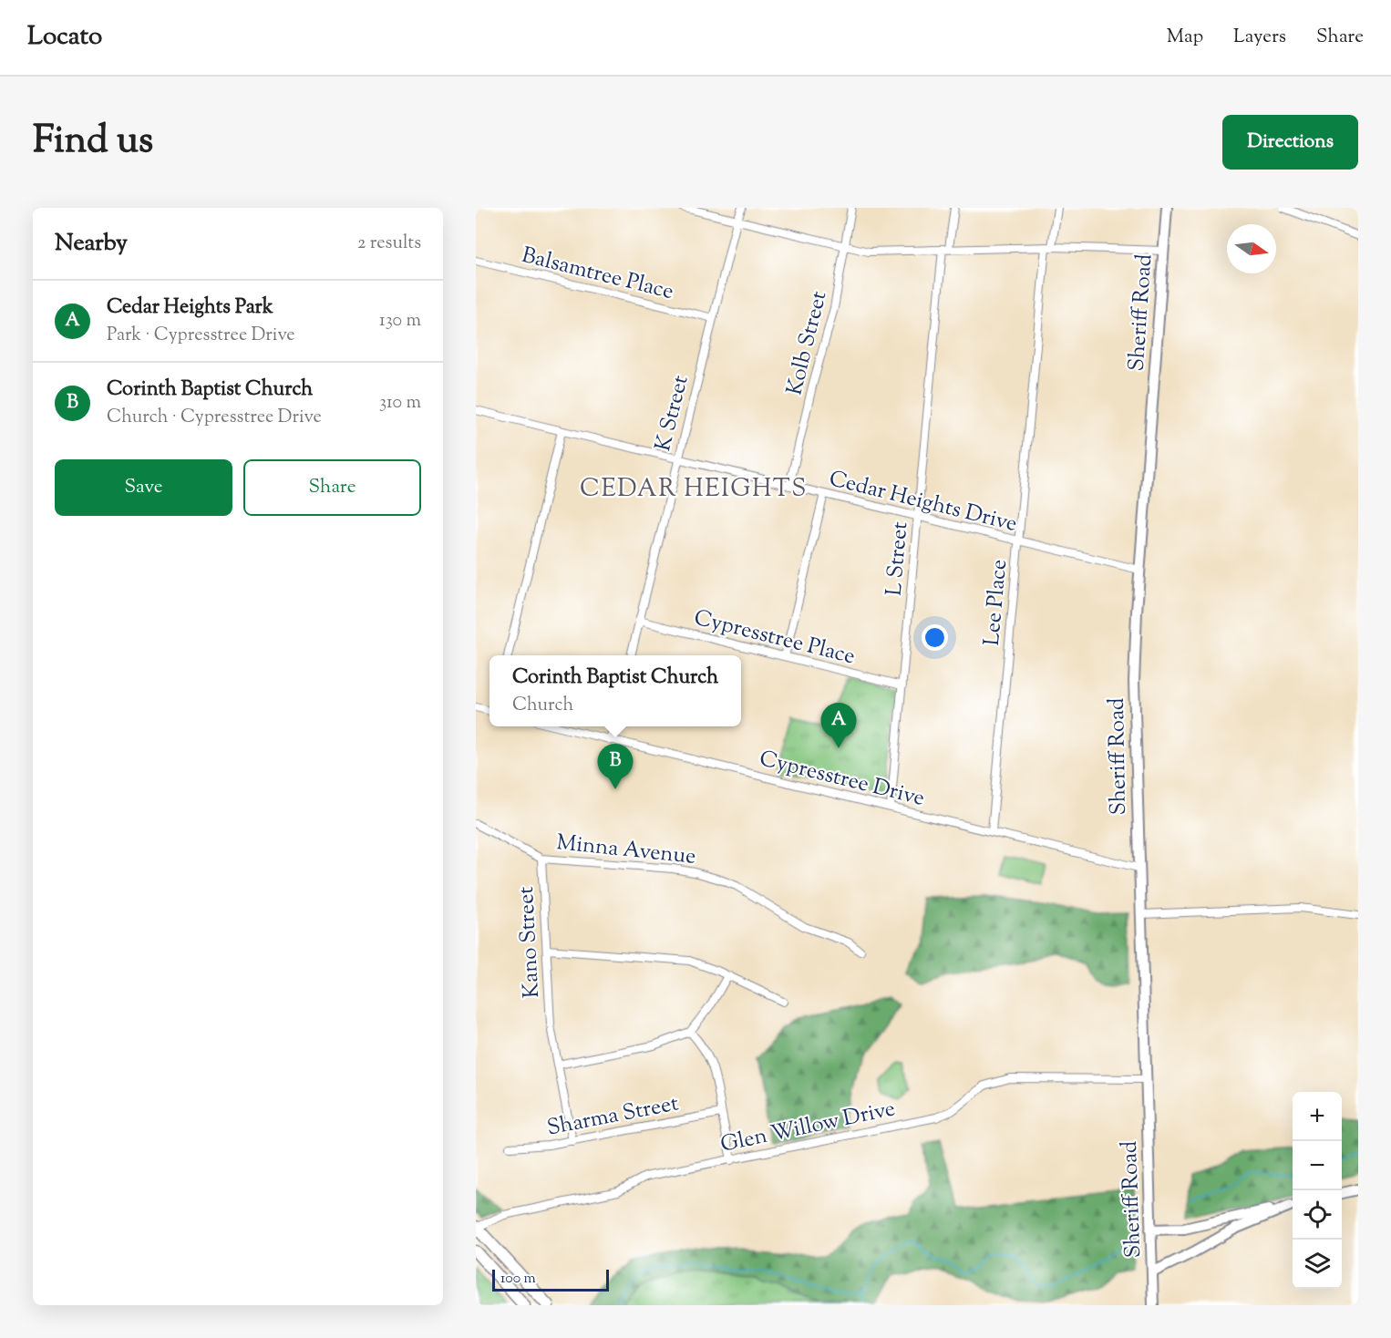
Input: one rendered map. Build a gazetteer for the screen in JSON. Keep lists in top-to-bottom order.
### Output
{
  "streets": {
    "main road": ["Sheriff Road"],
    "street": [
      "Balsamtree Place",
      "Kolb Street",
      "K Street",
      "Cedar Heights Drive",
      "L Street",
      "Lee Place",
      "Cypresstree Place",
      "Cypresstree Drive",
      "Minna Avenue",
      "Kano Street",
      "Sharma Street",
      "Glen Willow Drive"
    ]
  },
  "crossings": [
    ["Balsamtree Place", "K Street"],
    ["Sheriff Road", "Cedar Heights Drive"],
    ["Sheriff Road", "Cypresstree Drive"],
    ["Sheriff Road", "Glen Willow Drive"],
    ["Kolb Street", "Cedar Heights Drive"],
    ["K Street", "Cedar Heights Drive"],
    ["K Street", "Cypresstree Place"],
    ["Cedar Heights Drive", "L Street"],
    ["Cedar Heights Drive", "Lee Place"],
    ["L Street", "Cypresstree Place"],
    ["L Street", "Cypresstree Drive"],
    ["Lee Place", "Cypresstree Drive"],
    ["Minna Avenue", "Kano Street"],
    ["Kano Street", "Sharma Street"]
  ],
  "districts": ["CEDAR HEIGHTS"],
  "scale_bar": "100 m",
  "north": "right",
  "page": {
    "header": "Locato",
    "nav": ["Map", "Layers", "Share"],
    "title": "Find us",
    "buttons": [
      "Directions",
      ["Save", "Share"]
    ],
    "heading": ["Nearby", "2 results"],
    "list": [
      {
        "mark": "A",
        "name": "Cedar Heights Park",
        "note": "Park · Cypresstree Drive",
        "value": "130 m"
      },
      {
        "mark": "B",
        "name": "Corinth Baptist Church",
        "note": "Church · Cypresstree Drive",
        "value": "310 m"
      }
    ],
    "popup": ["Corinth Baptist Church", "Church"],
    "pins": ["A", "B"],
    "map_buttons": ["+", "−"],
    "scale": "100 m"
  }
}
